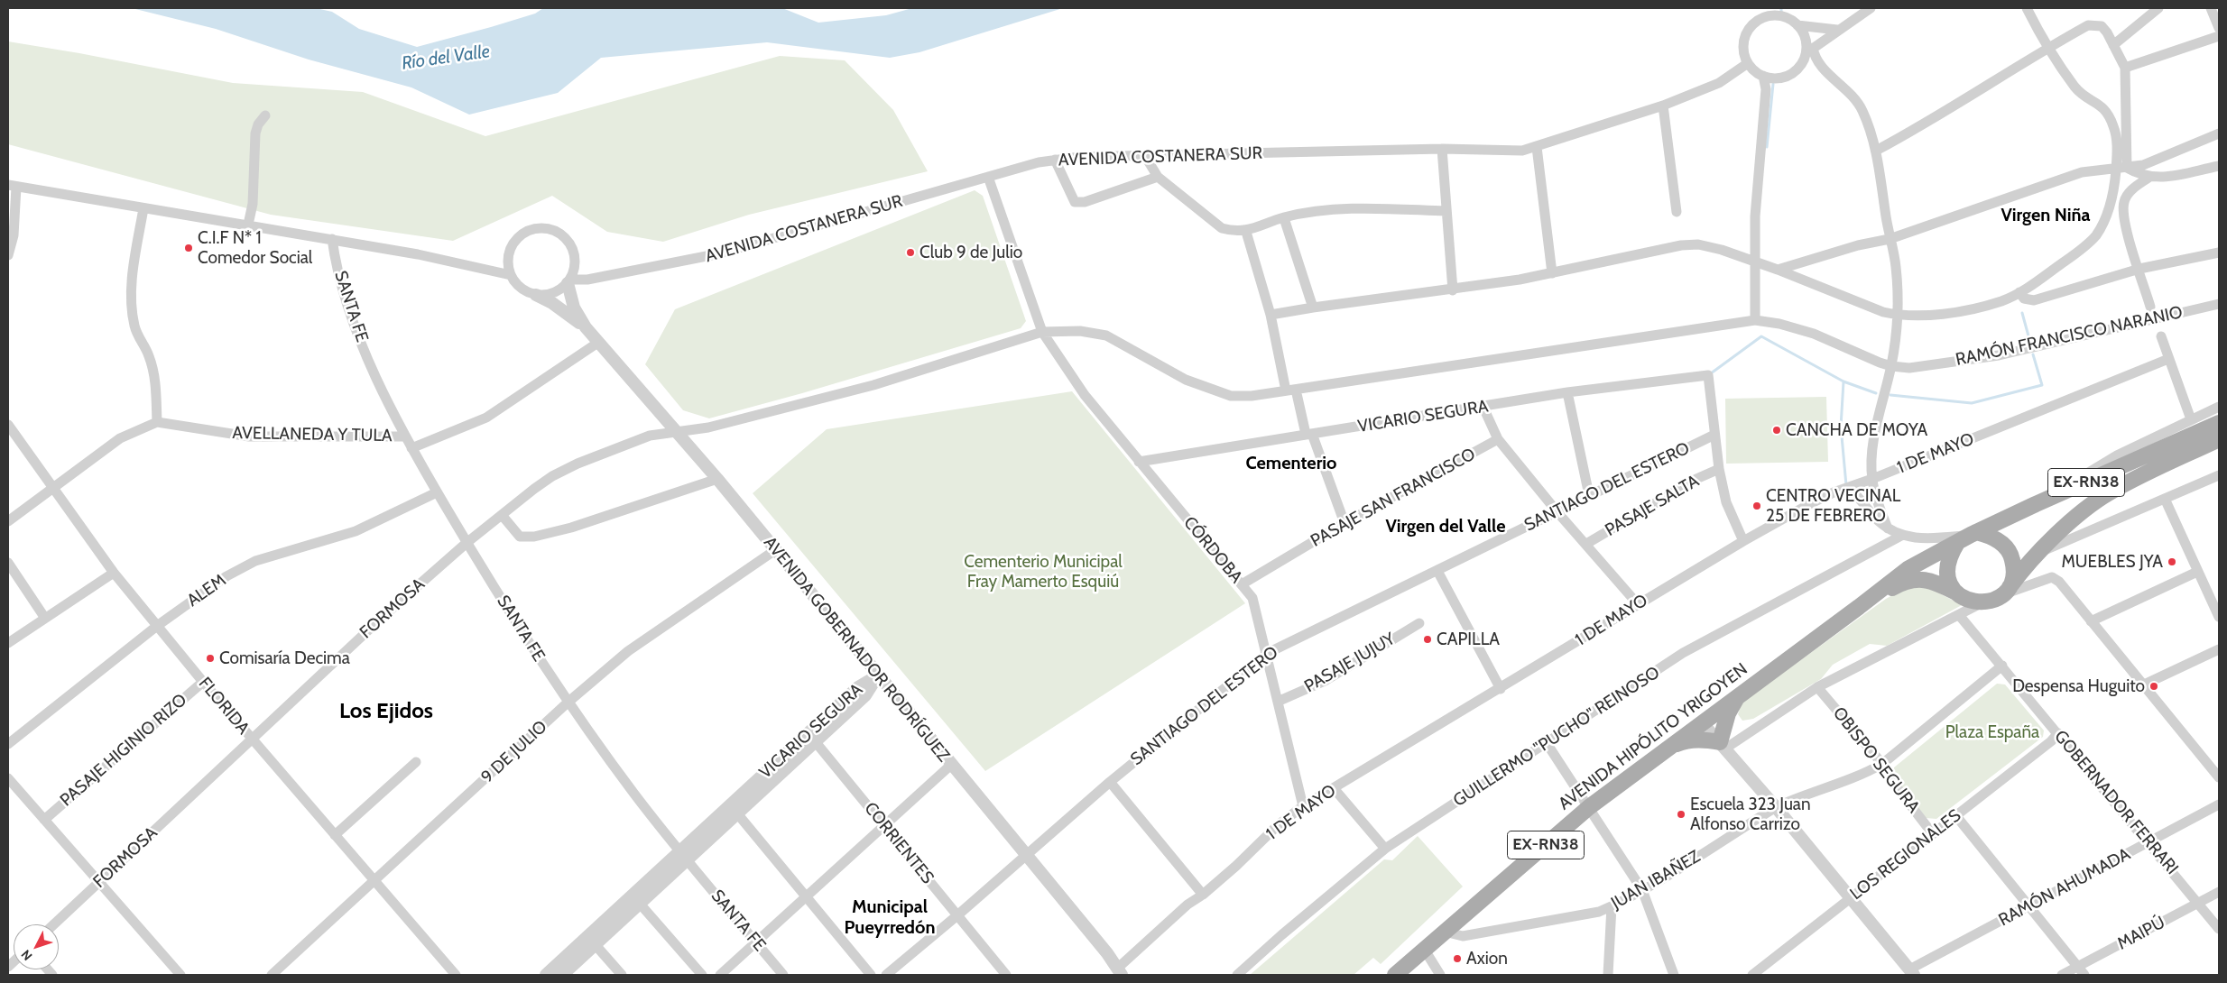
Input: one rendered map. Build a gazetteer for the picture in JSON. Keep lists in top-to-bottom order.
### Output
{
  "streets": {
    "main road": ["EX-RN38", "AVENIDA HIPÓLITO YRIGOYEN"],
    "street": [
      "AVENIDA COSTANERA SUR",
      "SANTA FE",
      "RAMÓN FRANCISCO NARANIO",
      "VICARIO SEGURA",
      "AVELLANEDA Y TULA",
      "1 DE MAYO",
      "SANTIAGO DEL ESTERO",
      "PASAJE SAN FRANCISCO",
      "PASAJE SALTA",
      "CÓRDOBA",
      "ALEM",
      "FORMOSA",
      "AVENIDA GOBERNADOR RODRÍGUEZ",
      "PASAJE JUJUY",
      "FLORIDA",
      "GUILLERMO \"PUCHO\" REINOSO",
      "PASAJE HIGINIO RIZO",
      "9 DE JULIO",
      "OBISPO SEGURA",
      "GOBERNADOR FERRARI",
      "CORRIENTES",
      "LOS REGIONALES",
      "JUAN IBAÑEZ",
      "RAMÓN AHUMADA",
      "MAIPÚ"
    ]
  },
  "crossings": [
    ["AVENIDA COSTANERA SUR", "CÓRDOBA"],
    ["AVENIDA COSTANERA SUR", "AVENIDA GOBERNADOR RODRÍGUEZ"],
    ["SANTA FE", "VICARIO SEGURA"],
    ["SANTA FE", "AVELLANEDA Y TULA"],
    ["SANTA FE", "ALEM"],
    ["SANTA FE", "FORMOSA"],
    ["SANTA FE", "9 DE JULIO"],
    ["RAMÓN FRANCISCO NARANIO", "FORMOSA"],
    ["VICARIO SEGURA", "SANTIAGO DEL ESTERO"],
    ["VICARIO SEGURA", "CÓRDOBA"],
    ["VICARIO SEGURA", "AVENIDA GOBERNADOR RODRÍGUEZ"],
    ["VICARIO SEGURA", "CORRIENTES"],
    ["AVELLANEDA Y TULA", "AVENIDA GOBERNADOR RODRÍGUEZ"],
    ["1 DE MAYO", "CÓRDOBA"],
    ["1 DE MAYO", "AVENIDA GOBERNADOR RODRÍGUEZ"],
    ["EX-RN38", "AVENIDA HIPÓLITO YRIGOYEN"],
    ["SANTIAGO DEL ESTERO", "CÓRDOBA"],
    ["SANTIAGO DEL ESTERO", "AVENIDA GOBERNADOR RODRÍGUEZ"],
    ["SANTIAGO DEL ESTERO", "CORRIENTES"],
    ["PASAJE SAN FRANCISCO", "CÓRDOBA"],
    ["CÓRDOBA", "FORMOSA"],
    ["CÓRDOBA", "PASAJE JUJUY"],
    ["ALEM", "FLORIDA"],
    ["FORMOSA", "AVENIDA GOBERNADOR RODRÍGUEZ"],
    ["FORMOSA", "FLORIDA"],
    ["AVENIDA GOBERNADOR RODRÍGUEZ", "9 DE JULIO"],
    ["FLORIDA", "PASAJE HIGINIO RIZO"],
    ["FLORIDA", "9 DE JULIO"],
    ["AVENIDA HIPÓLITO YRIGOYEN", "JUAN IBAÑEZ"],
    ["OBISPO SEGURA", "LOS REGIONALES"],
    ["OBISPO SEGURA", "JUAN IBAÑEZ"],
    ["GOBERNADOR FERRARI", "LOS REGIONALES"],
    ["GOBERNADOR FERRARI", "JUAN IBAÑEZ"],
    ["GOBERNADOR FERRARI", "RAMÓN AHUMADA"],
    ["GOBERNADOR FERRARI", "MAIPÚ"]
  ],
  "districts": [
    "Virgen Niña",
    "Cementerio",
    "Virgen del Valle",
    "Los Ejidos",
    "Municipal Pueyrredón"
  ],
  "water": ["Río del Valle"],
  "parks": ["Cementerio Municipal Fray Mamerto Esquiú", "Plaza España"],
  "places": [
    "C.I.F N* 1 Comedor Social",
    "Club 9 de Julio",
    "CANCHA DE MOYA",
    "CENTRO VECINAL 25 DE FEBRERO",
    "MUEBLES JYA",
    "CAPILLA",
    "Comisaría Decima",
    "Despensa Huguito",
    "Escuela 323 Juan Alfonso Carrizo",
    "Axion"
  ],
  "north": "bottom left"
}
